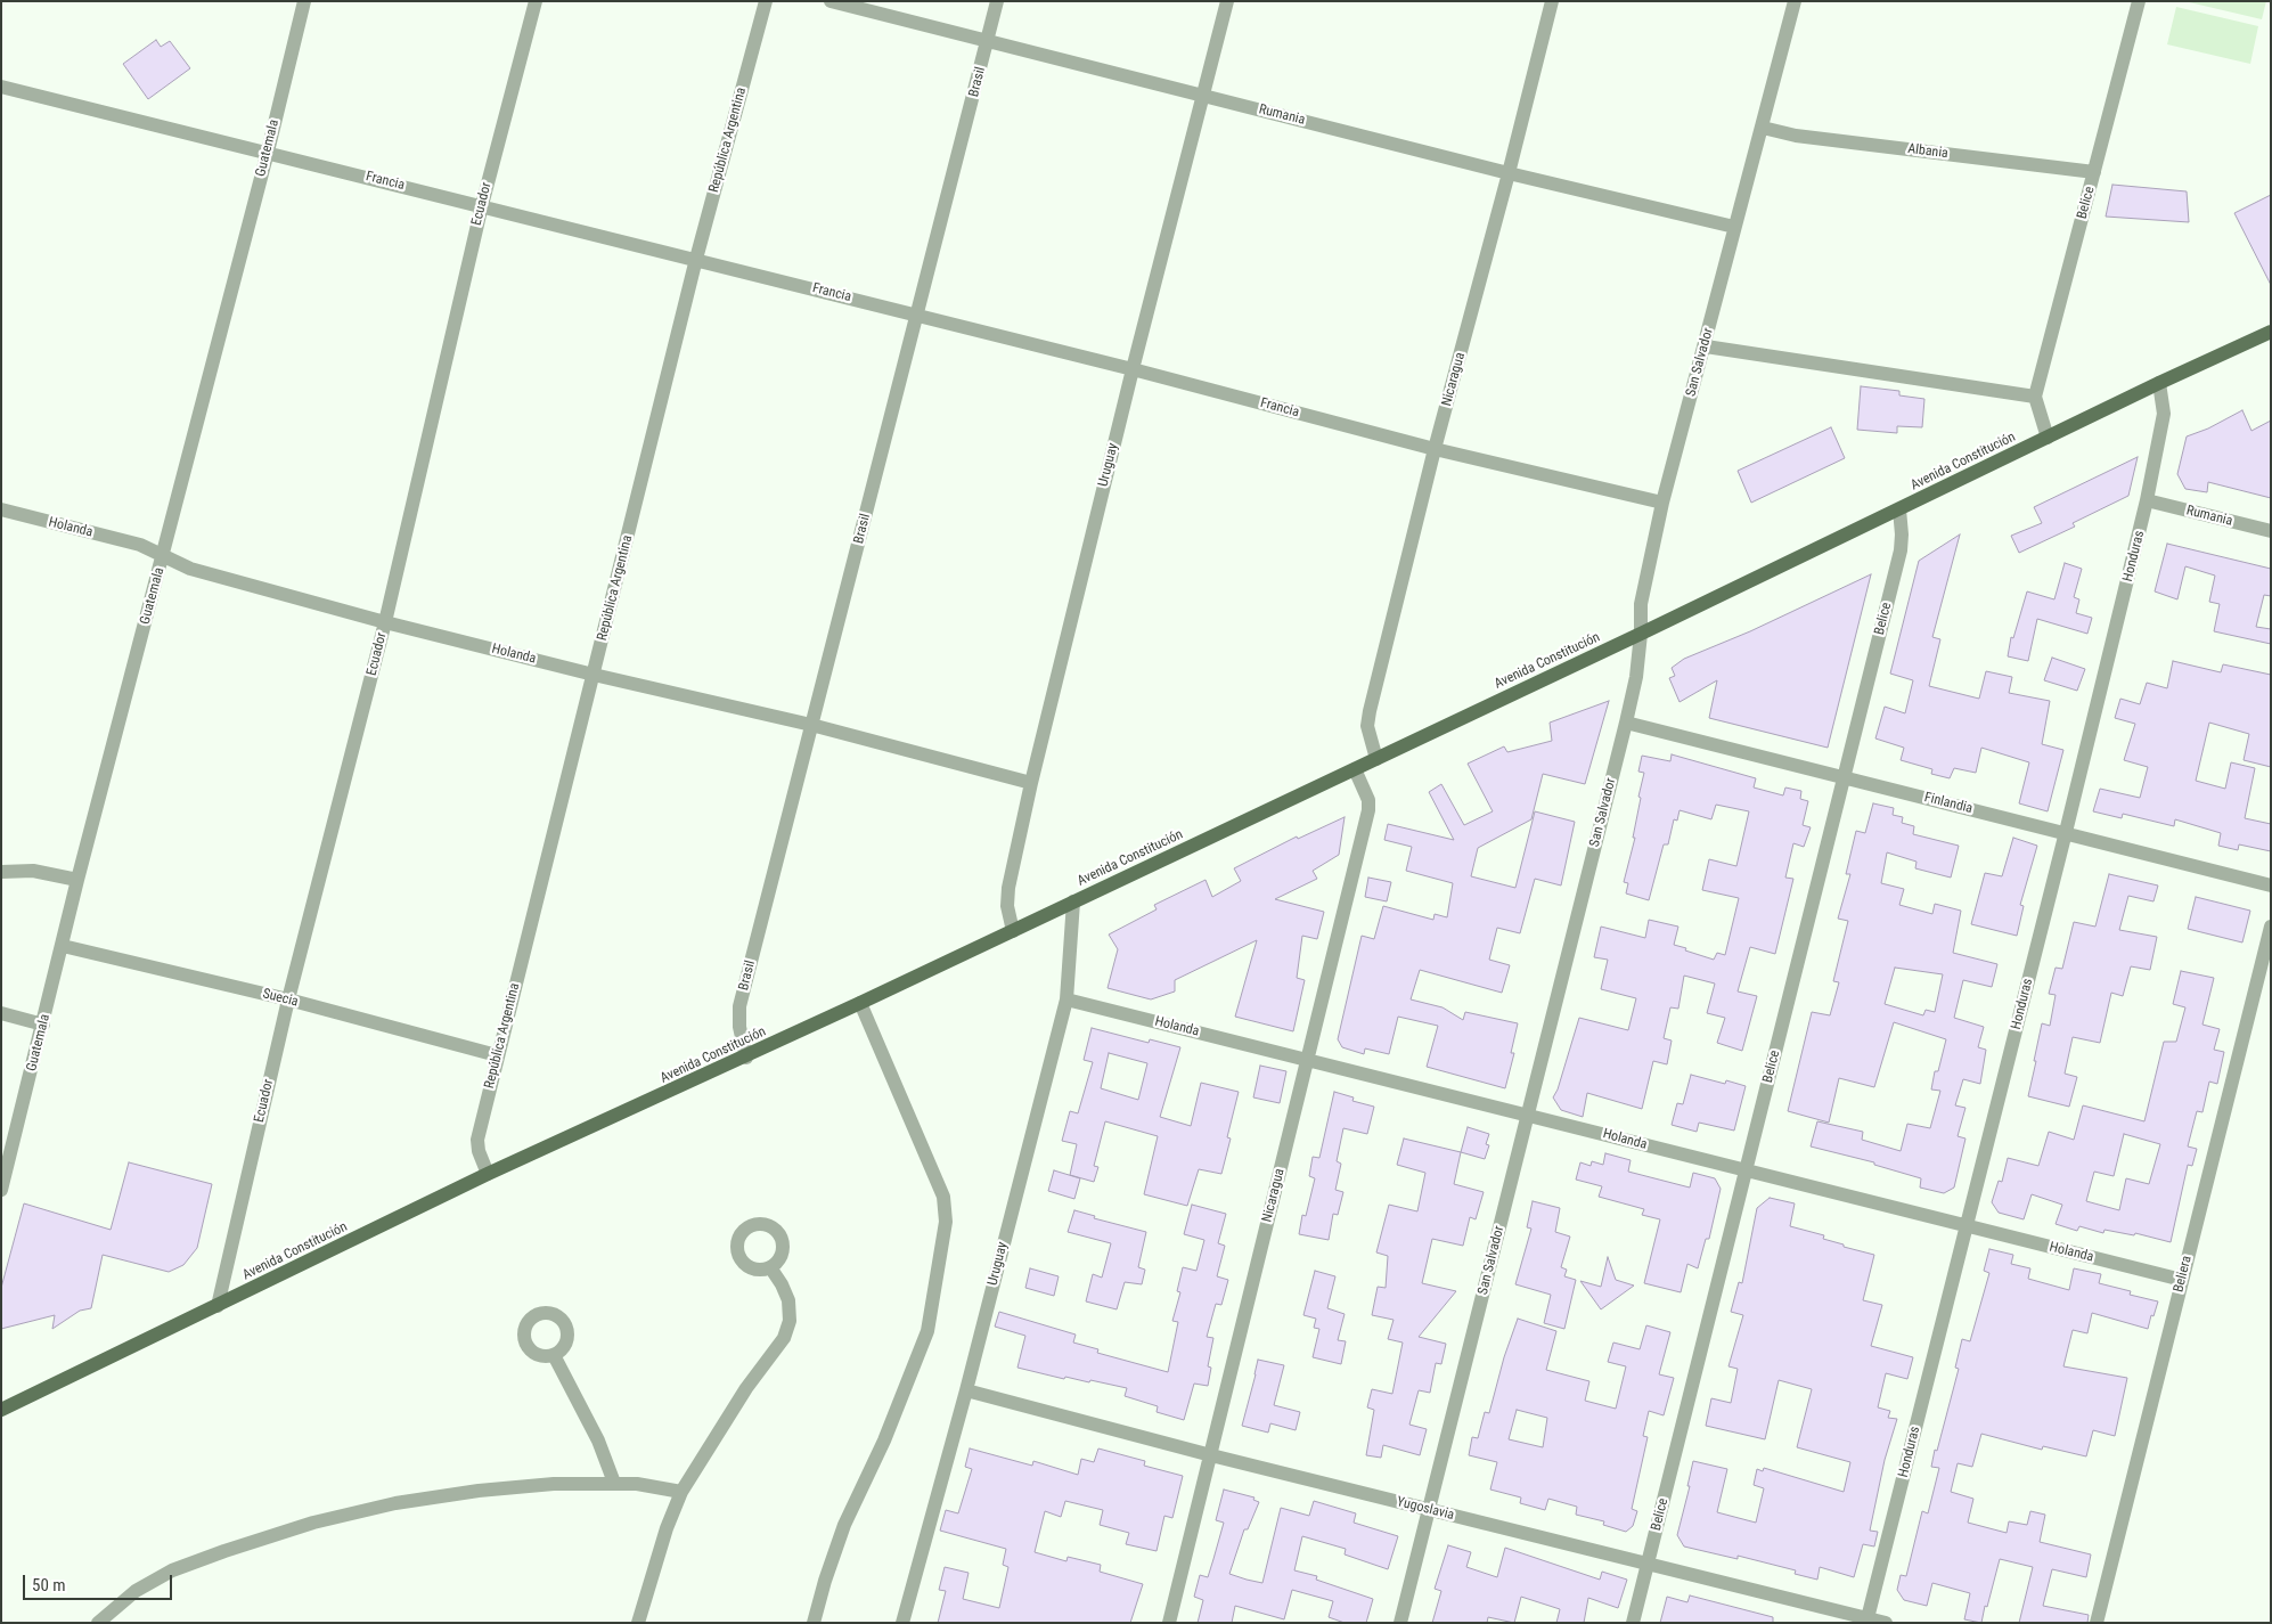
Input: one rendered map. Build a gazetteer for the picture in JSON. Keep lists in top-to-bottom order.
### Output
{
  "streets": {
    "main road": ["Avenida Constitución"],
    "street": [
      "Brasil",
      "Rumania",
      "República Argentina",
      "Guatemala",
      "Albania",
      "Francia",
      "Belice",
      "Ecuador",
      "San Salvador",
      "Nicaragua",
      "Uruguay",
      "Holanda",
      "Honduras",
      "Finlandia",
      "Suecia",
      "Beliera",
      "Yugoslavia"
    ]
  },
  "crossings": [
    ["Brasil", "Rumania"],
    ["Brasil", "Francia"],
    ["Brasil", "Avenida Constitución"],
    ["Brasil", "Holanda"],
    ["Rumania", "San Salvador"],
    ["Rumania", "Nicaragua"],
    ["Rumania", "Uruguay"],
    ["Rumania", "Honduras"],
    ["República Argentina", "Francia"],
    ["República Argentina", "Avenida Constitución"],
    ["República Argentina", "Holanda"],
    ["República Argentina", "Suecia"],
    ["Guatemala", "Francia"],
    ["Guatemala", "Holanda"],
    ["Guatemala", "Suecia"],
    ["Albania", "Belice"],
    ["Albania", "San Salvador"],
    ["Francia", "Ecuador"],
    ["Francia", "San Salvador"],
    ["Francia", "Nicaragua"],
    ["Francia", "Uruguay"],
    ["Belice", "Avenida Constitución"],
    ["Belice", "Holanda"],
    ["Belice", "Finlandia"],
    ["Belice", "Yugoslavia"],
    ["Ecuador", "Avenida Constitución"],
    ["Ecuador", "Holanda"],
    ["Ecuador", "Suecia"],
    ["San Salvador", "Avenida Constitución"],
    ["San Salvador", "Holanda"],
    ["San Salvador", "Finlandia"],
    ["San Salvador", "Yugoslavia"],
    ["Nicaragua", "Avenida Constitución"],
    ["Nicaragua", "Holanda"],
    ["Nicaragua", "Yugoslavia"],
    ["Avenida Constitución", "Uruguay"],
    ["Avenida Constitución", "Honduras"],
    ["Uruguay", "Holanda"],
    ["Uruguay", "Yugoslavia"],
    ["Holanda", "Honduras"],
    ["Holanda", "Beliera"],
    ["Honduras", "Finlandia"],
    ["Honduras", "Yugoslavia"]
  ],
  "scale_bar": "50 m"
}
